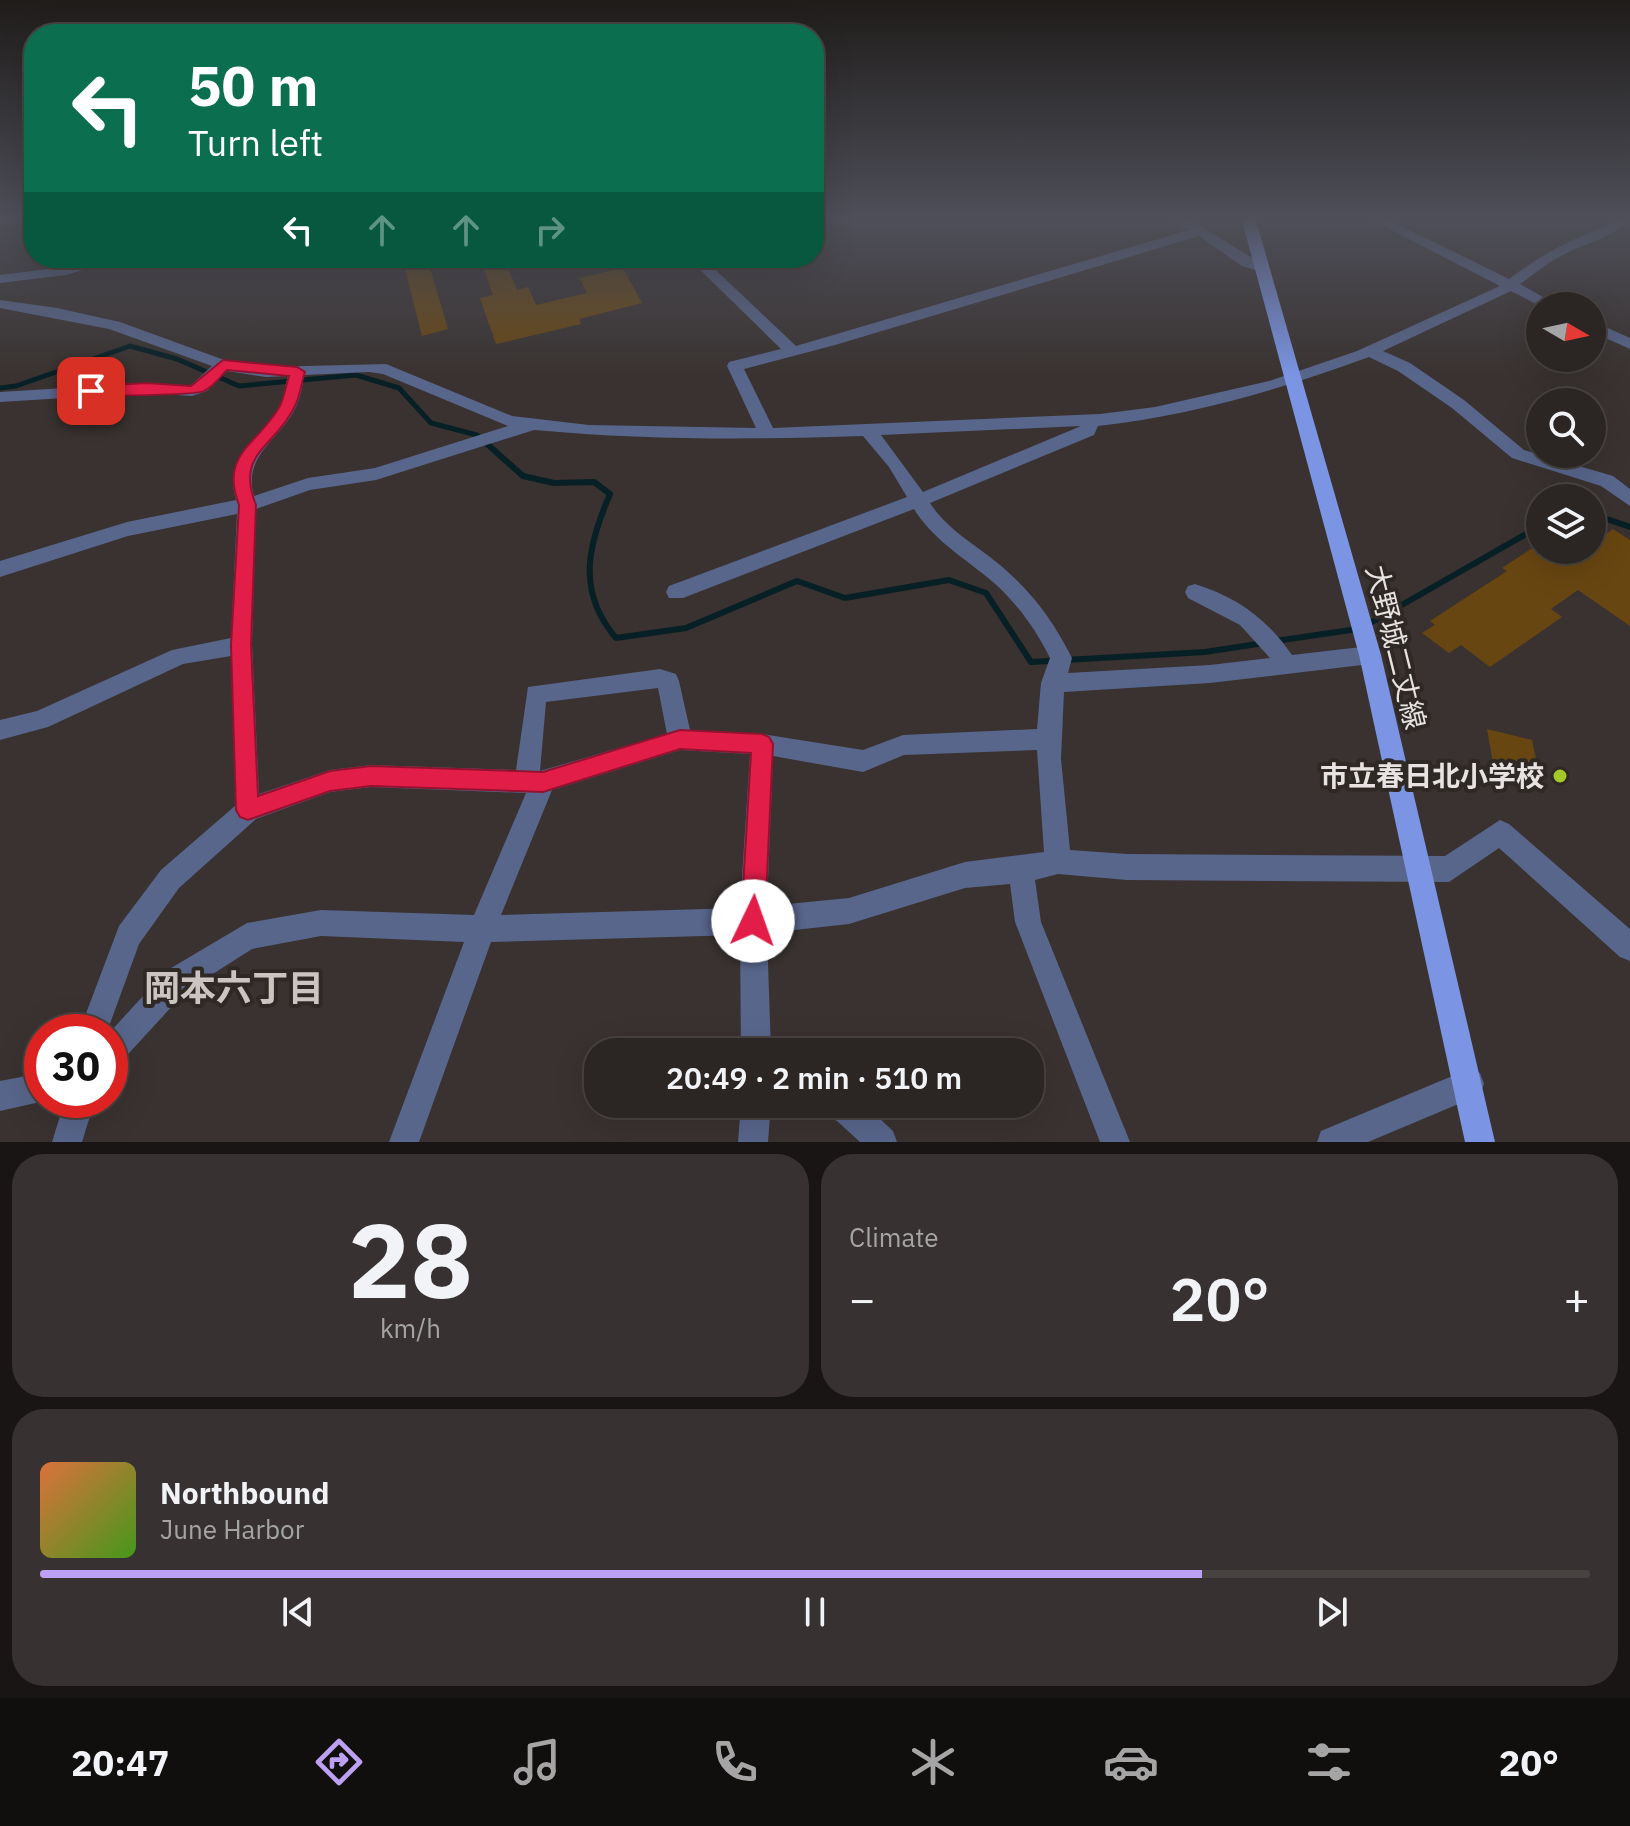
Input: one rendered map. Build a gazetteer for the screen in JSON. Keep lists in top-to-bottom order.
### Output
{
  "streets": {
    "main road": ["大野城二丈線"]
  },
  "districts": ["岡本六丁目"],
  "places": ["市立春日北小学校"],
  "north": "right",
  "page": {
    "turn": ["50 m", "Turn left"],
    "limit": "30",
    "trip": "20:49 · 2 min · 510 m",
    "tile": [
      ["28", "km/h"],
      "Climate"
    ],
    "heat": ["−", "20°", "+"],
    "song": ["Northbound", "June Harbor"],
    "tabs": ["20:47", "20°"]
  }
}
